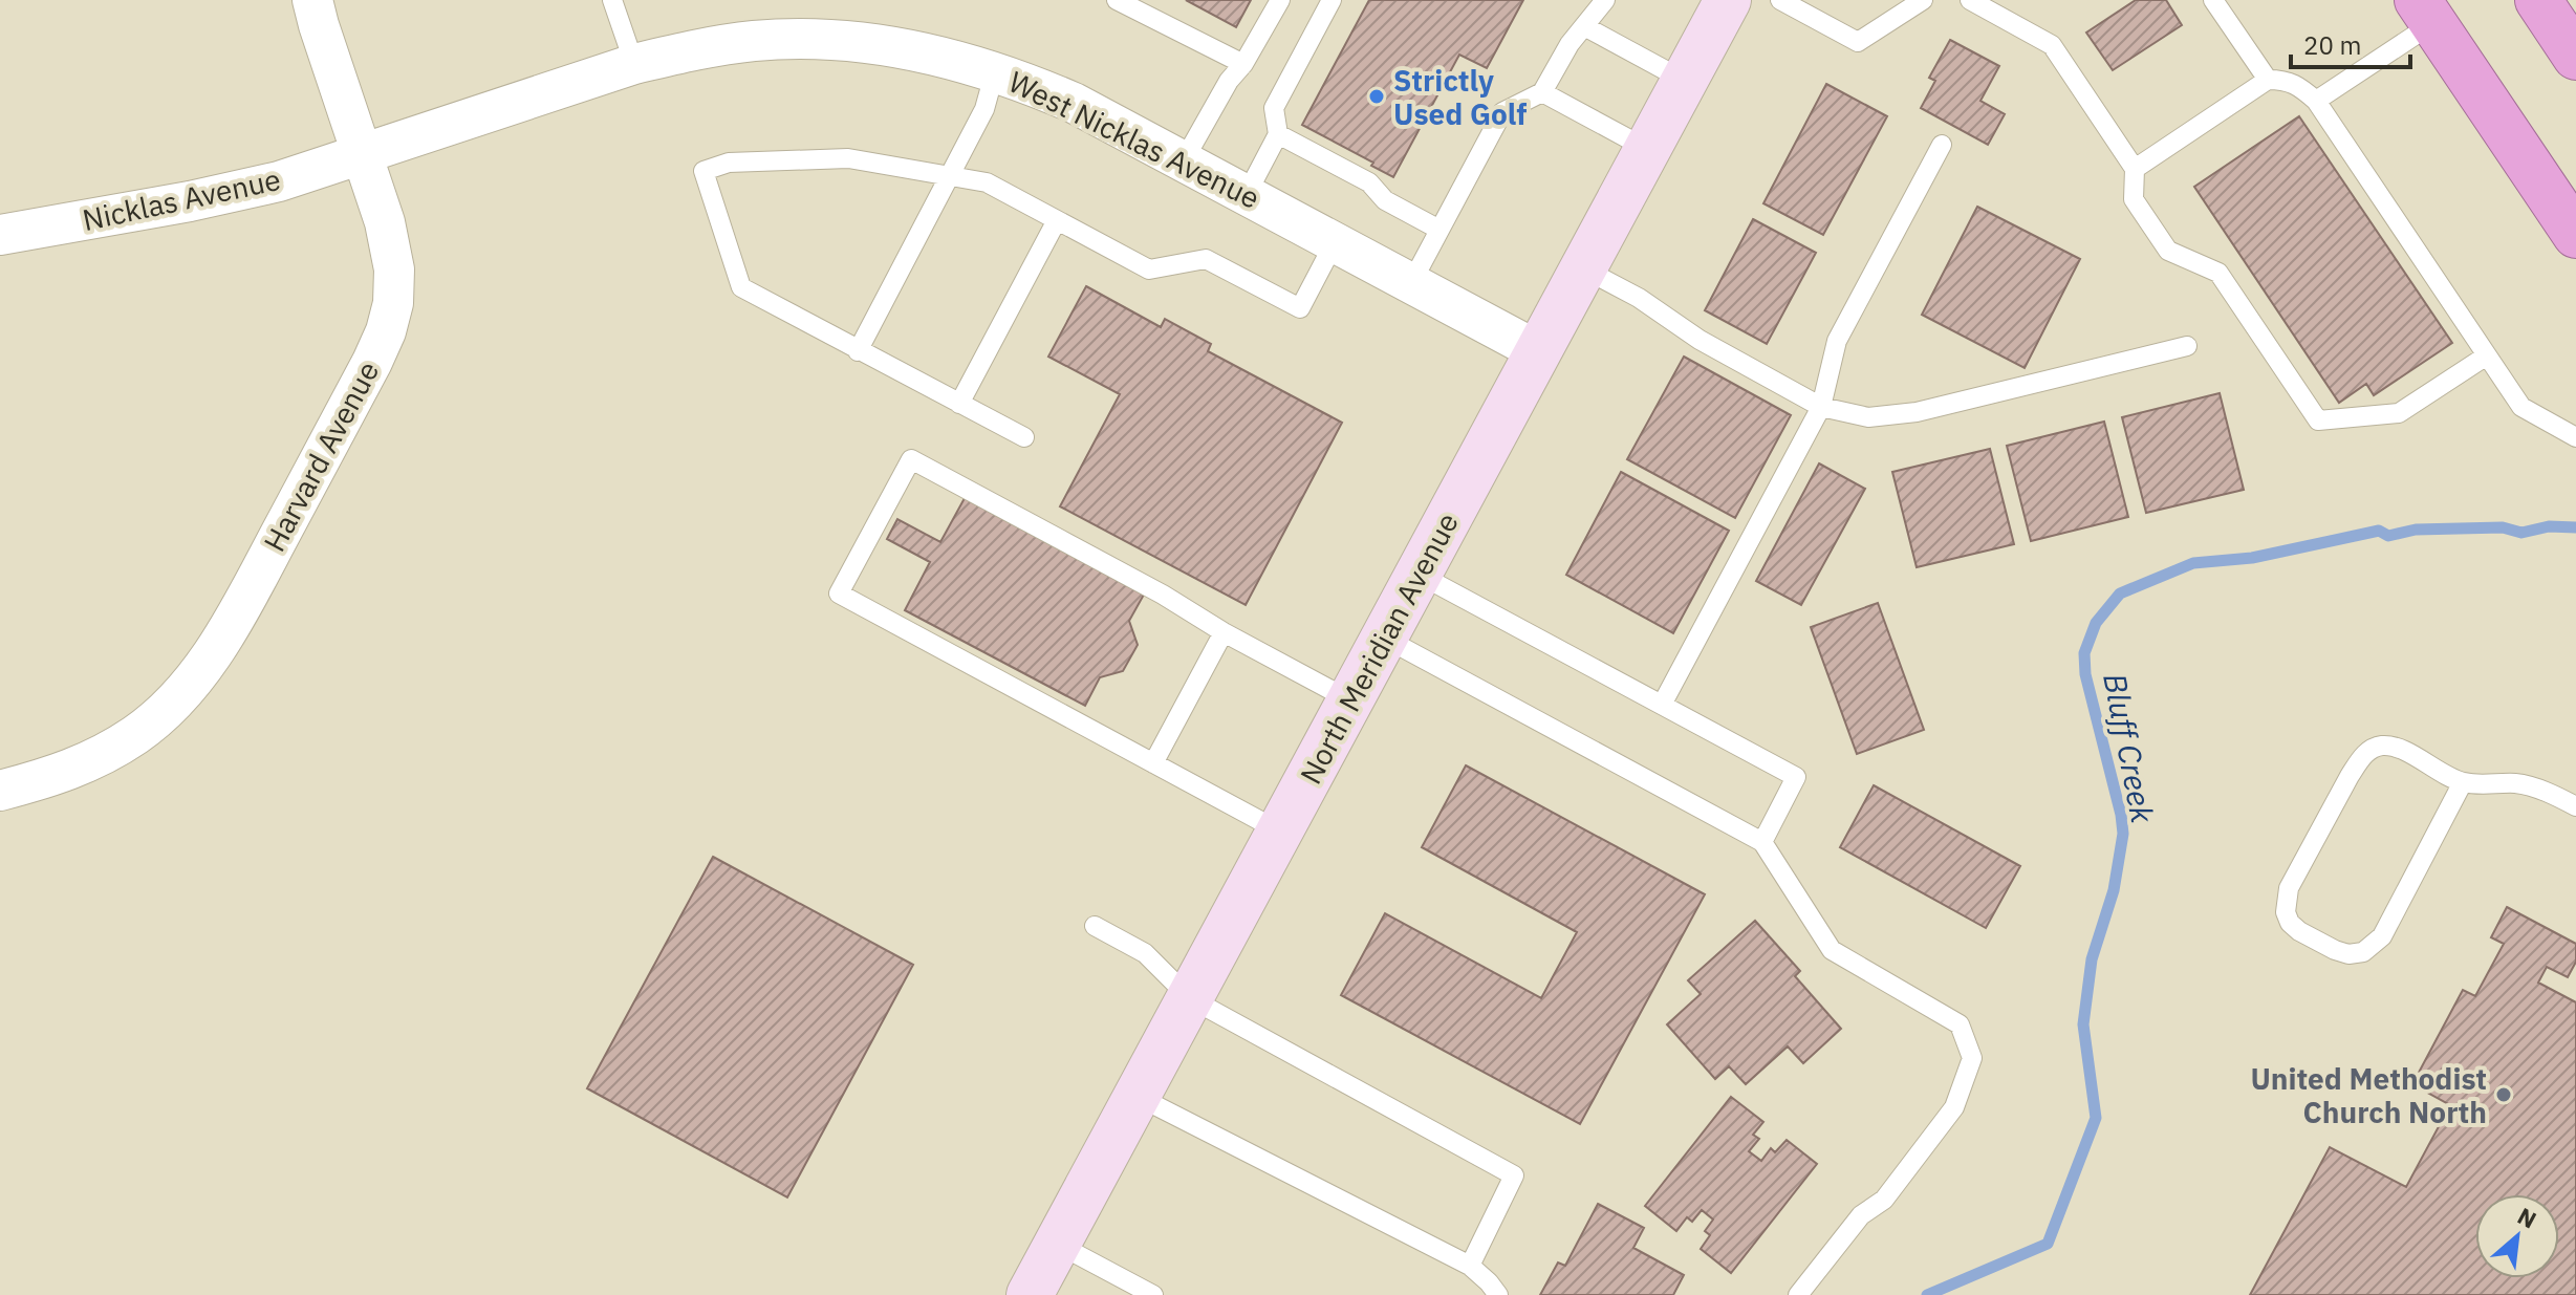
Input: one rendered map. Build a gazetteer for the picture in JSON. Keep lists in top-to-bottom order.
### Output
{
  "streets": {
    "main road": ["North Meridian Avenue"],
    "street": ["West Nicklas Avenue", "Nicklas Avenue", "Harvard Avenue"]
  },
  "crossings": [
    ["West Nicklas Avenue", "Nicklas Avenue"],
    ["West Nicklas Avenue", "Harvard Avenue"],
    ["West Nicklas Avenue", "North Meridian Avenue"],
    ["Nicklas Avenue", "Harvard Avenue"]
  ],
  "water": ["Bluff Creek"],
  "places": ["Strictly Used Golf", "United Methodist Church North"],
  "scale_bar": "20 m",
  "north": "top right"
}
